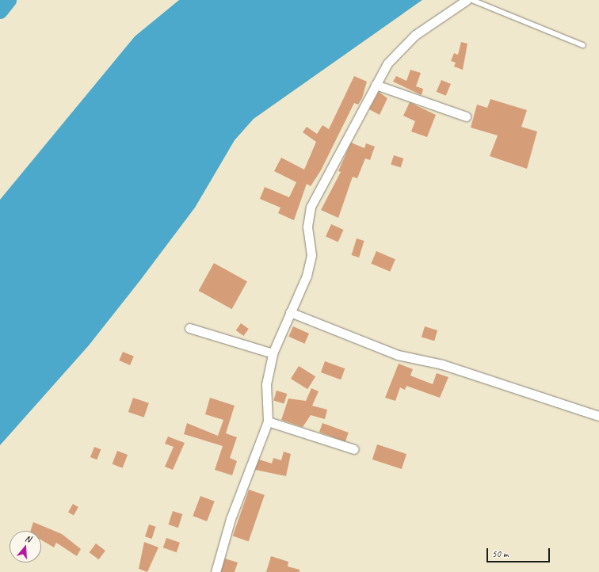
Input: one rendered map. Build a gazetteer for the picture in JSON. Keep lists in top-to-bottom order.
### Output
{
  "scale_bar": "50 m",
  "north": "top"
}
